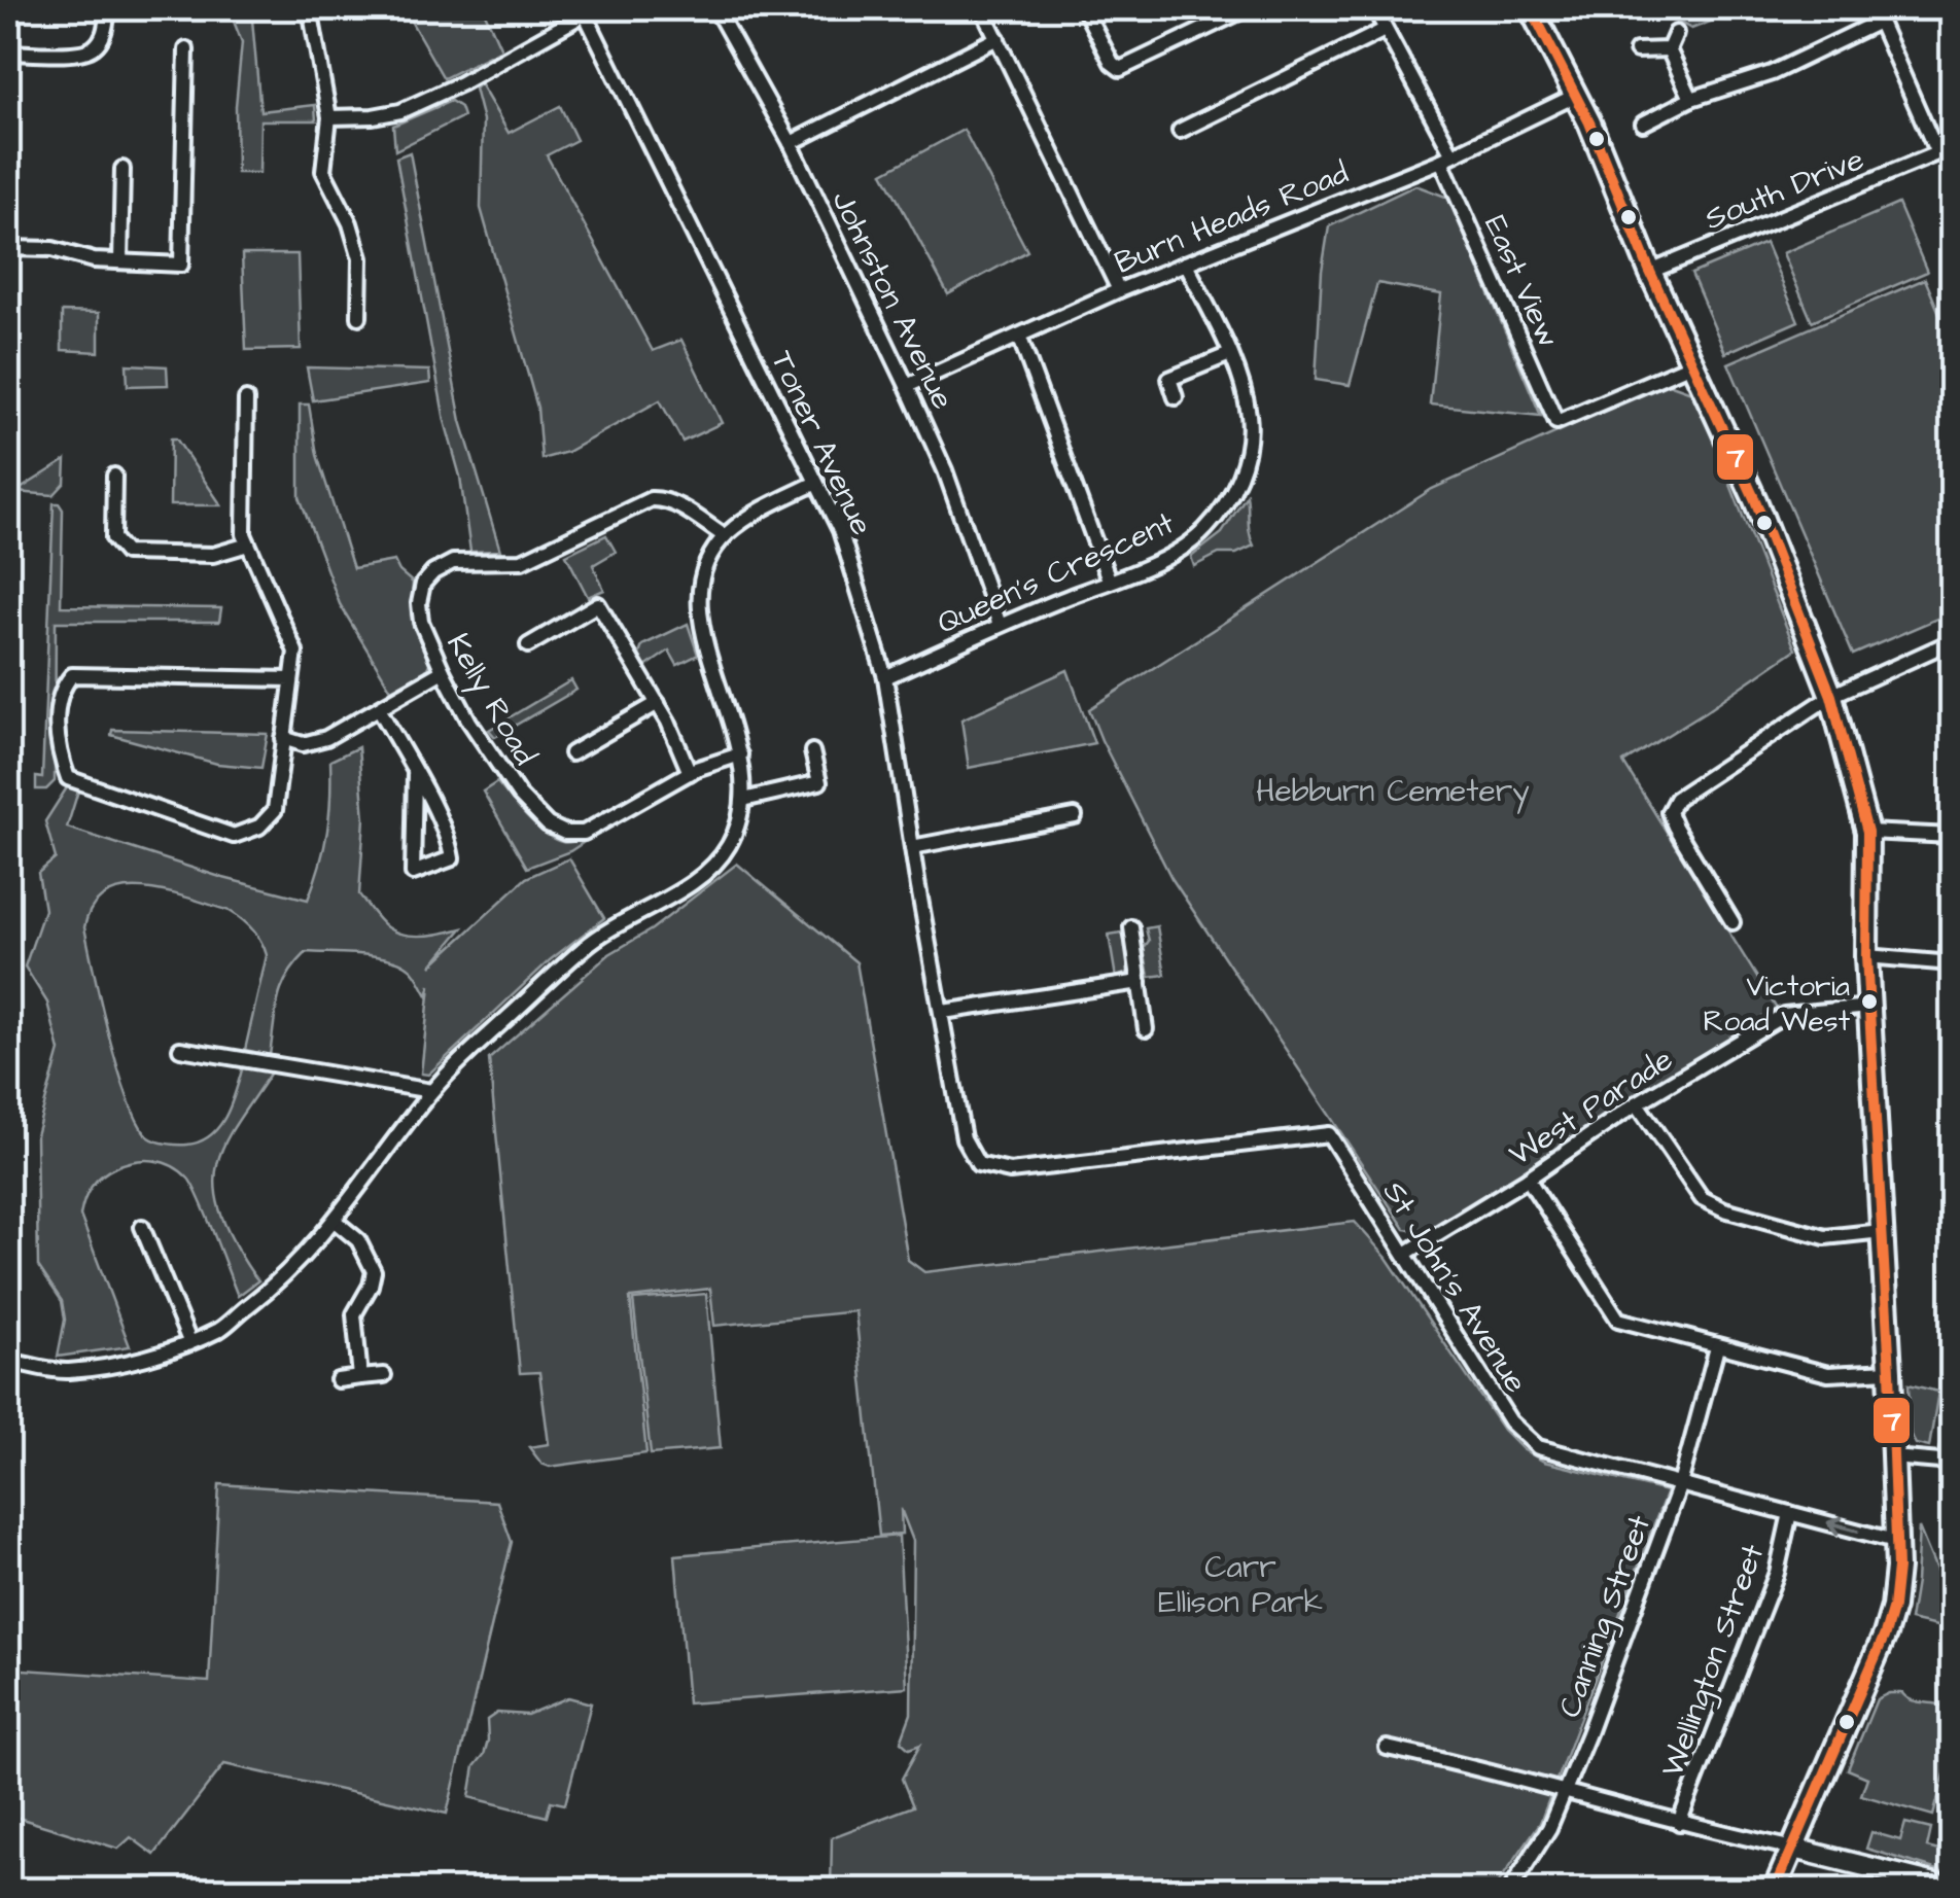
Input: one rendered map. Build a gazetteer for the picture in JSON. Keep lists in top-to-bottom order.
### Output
{
  "streets": {
    "street": [
      "South Drive",
      "Burn Heads Road",
      "East View",
      "Johnston Avenue",
      "Toner Avenue",
      "Queen's Crescent",
      "Kelly Road",
      "West Parade",
      "St John's Avenue",
      "Canning Street",
      "Wellington Street"
    ]
  },
  "crossings": [
    ["Burn Heads Road", "East View"],
    ["Burn Heads Road", "Johnston Avenue"],
    ["Burn Heads Road", "Queen's Crescent"],
    ["Johnston Avenue", "Queen's Crescent"],
    ["Toner Avenue", "Queen's Crescent"],
    ["Toner Avenue", "St John's Avenue"],
    ["West Parade", "St John's Avenue"],
    ["St John's Avenue", "Canning Street"],
    ["St John's Avenue", "Wellington Street"]
  ],
  "parks": ["Hebburn Cemetery", "Carr Ellison Park"],
  "places": ["Victoria Road West"],
  "lines": ["transit line 7"]
}
